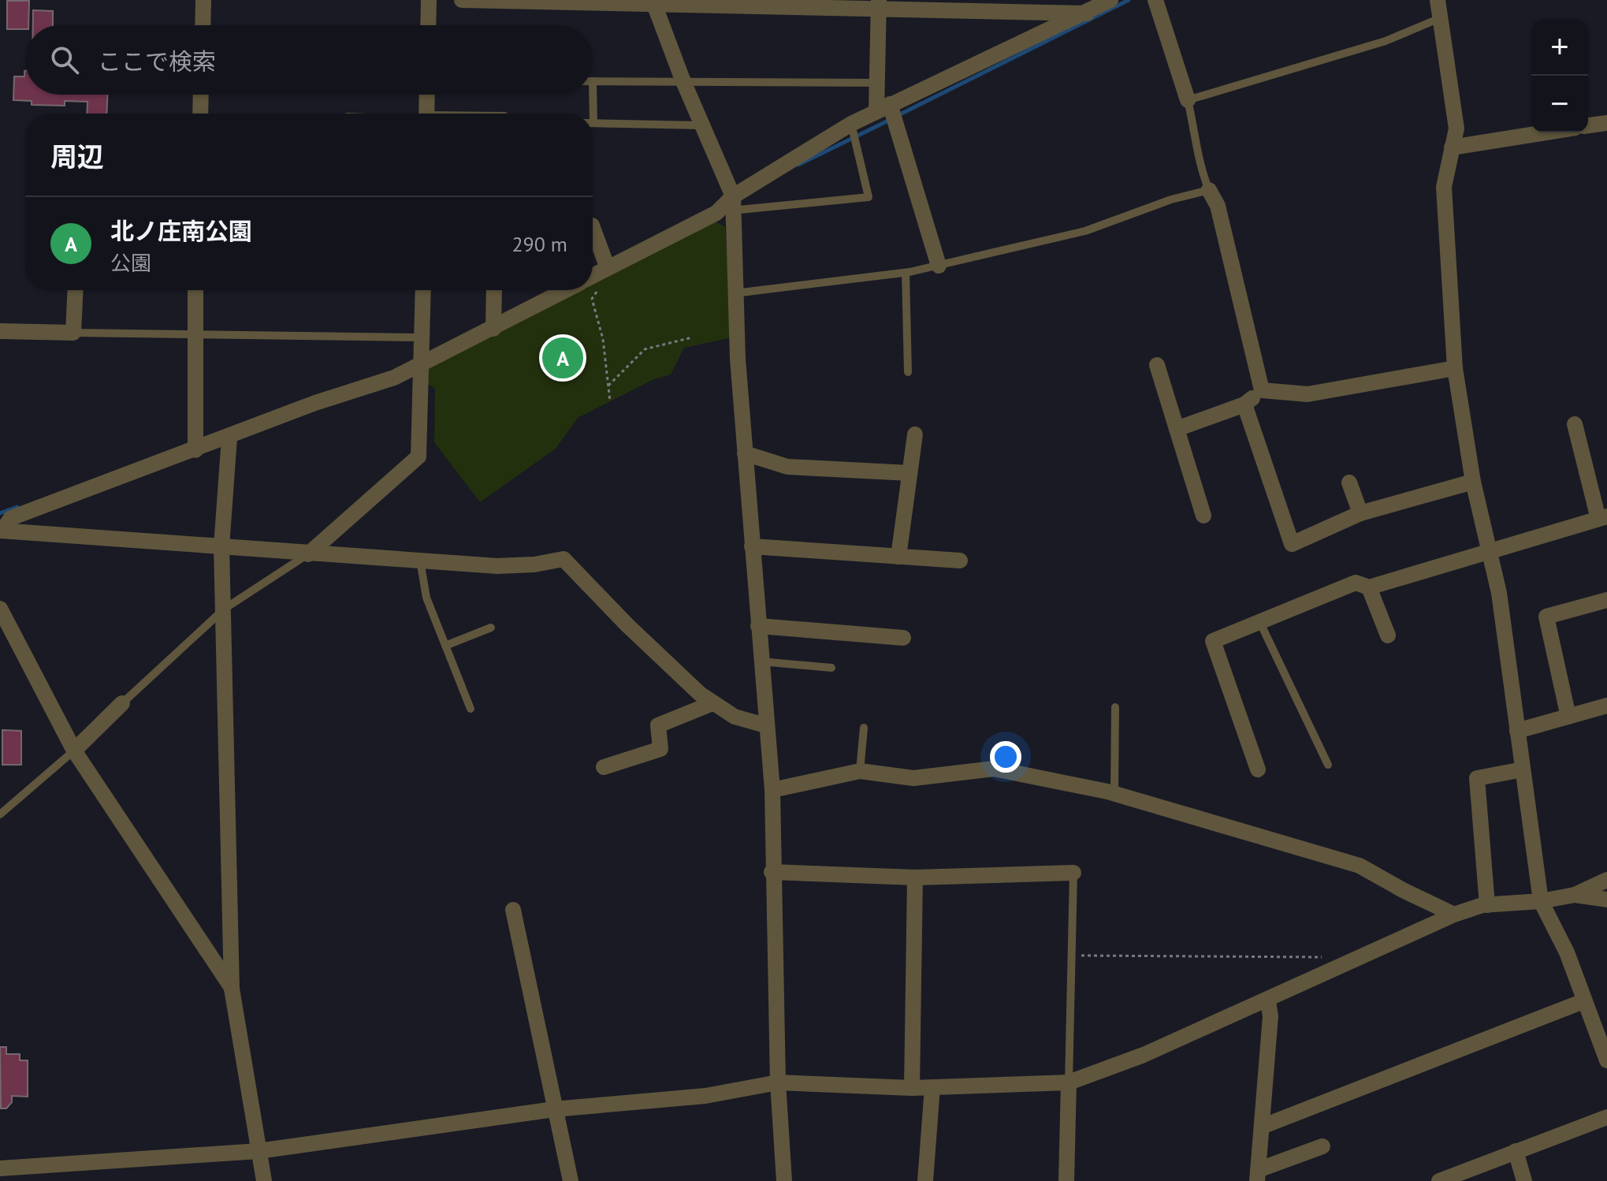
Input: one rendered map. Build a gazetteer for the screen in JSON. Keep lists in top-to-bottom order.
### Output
{
  "page": {
    "map_buttons": ["+", "−"],
    "search": "ここで検索",
    "heading": "周辺",
    "list": [
      {
        "mark": "A",
        "name": "北ノ庄南公園",
        "note": "公園",
        "value": "290 m"
      }
    ],
    "pins": "A"
  }
}
